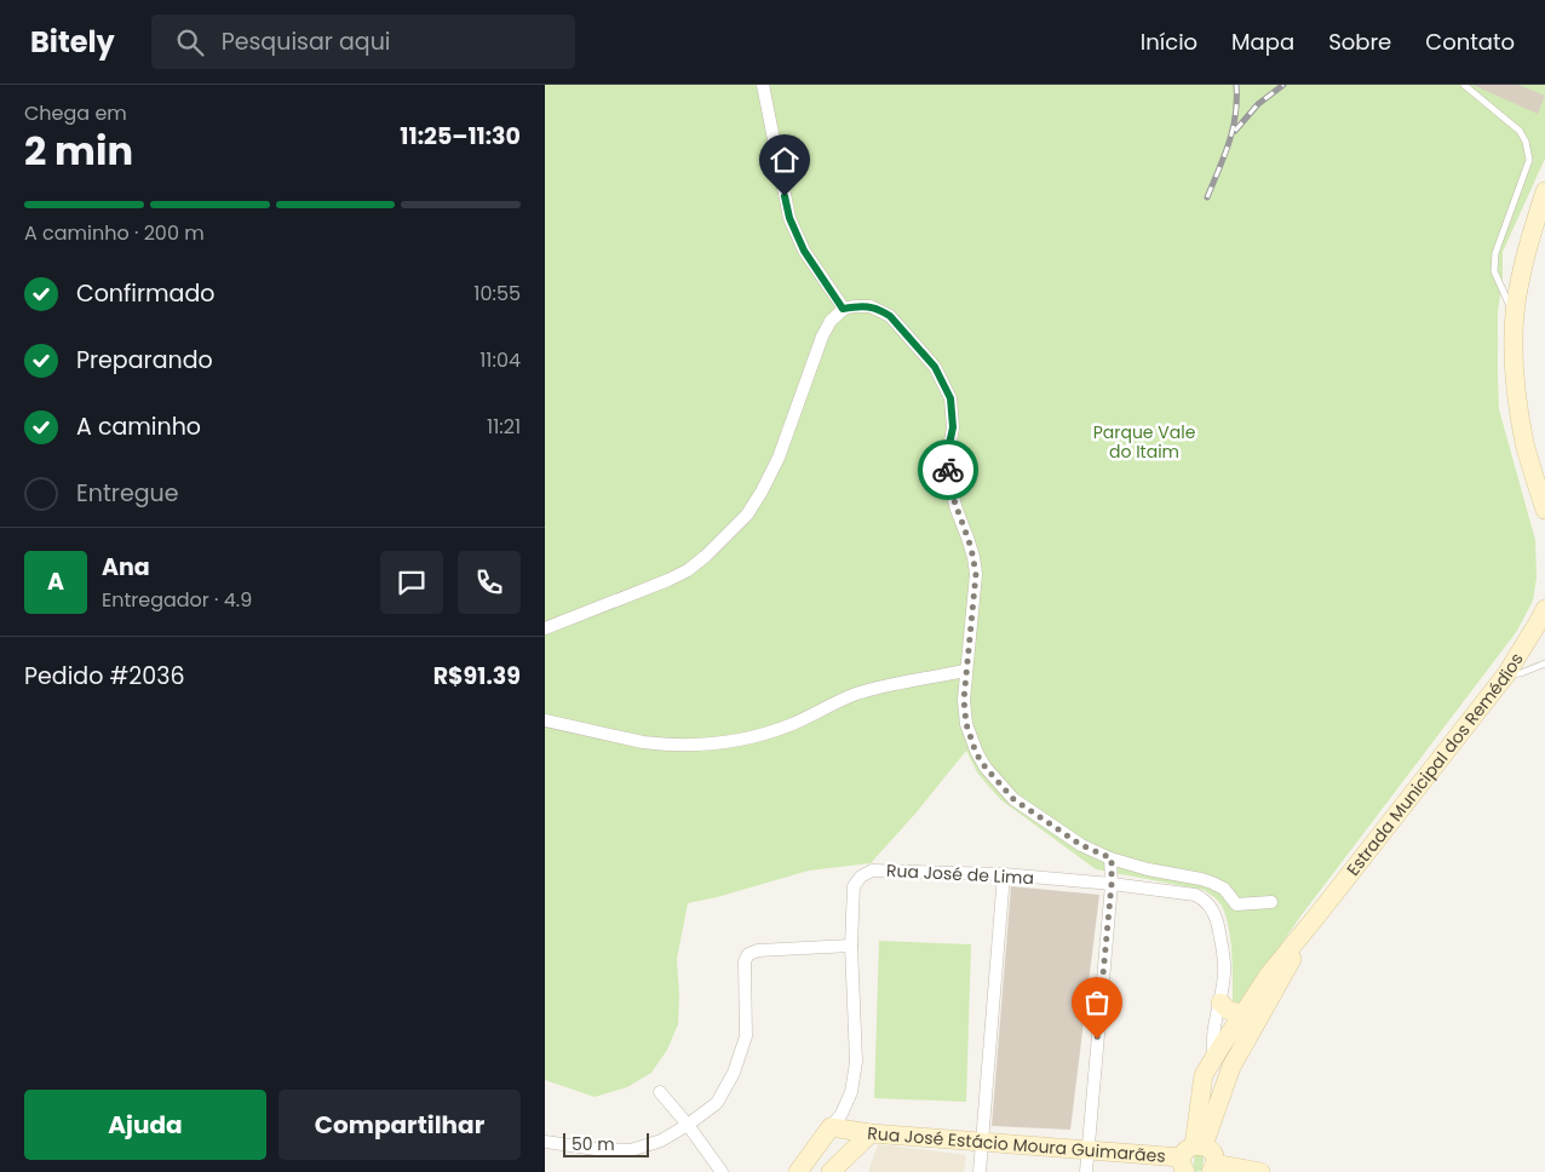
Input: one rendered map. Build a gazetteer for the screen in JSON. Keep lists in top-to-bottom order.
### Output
{
  "streets": {
    "main road": ["Estrada Municipal dos Remédios", "Rua José Estácio Moura Guimarães"],
    "street": ["Rua José de Lima"]
  },
  "crossings": [
    ["Estrada Municipal dos Remédios", "Rua José Estácio Moura Guimarães"]
  ],
  "parks": ["Parque Vale do Itaim"],
  "scale_bar": "50 m",
  "page": {
    "header": "Bitely",
    "search": "Pesquisar aqui",
    "nav": [
      "Início",
      "Mapa",
      "Sobre",
      "Contato"
    ],
    "heading": ["2 min", "Chega em", "11:25–11:30"],
    "panel": [
      "Ana",
      "Entregador · 4.9",
      "Pedido #2036",
      "R$91.39"
    ],
    "bar": "A caminho · 200 m",
    "list": [
      ["Confirmado", "10:55"],
      ["Preparando", "11:04"],
      ["A caminho", "11:21"],
      "Entregue"
    ],
    "round": "A",
    "buttons": ["Ajuda", "Compartilhar"],
    "scale": "50 m"
  }
}
